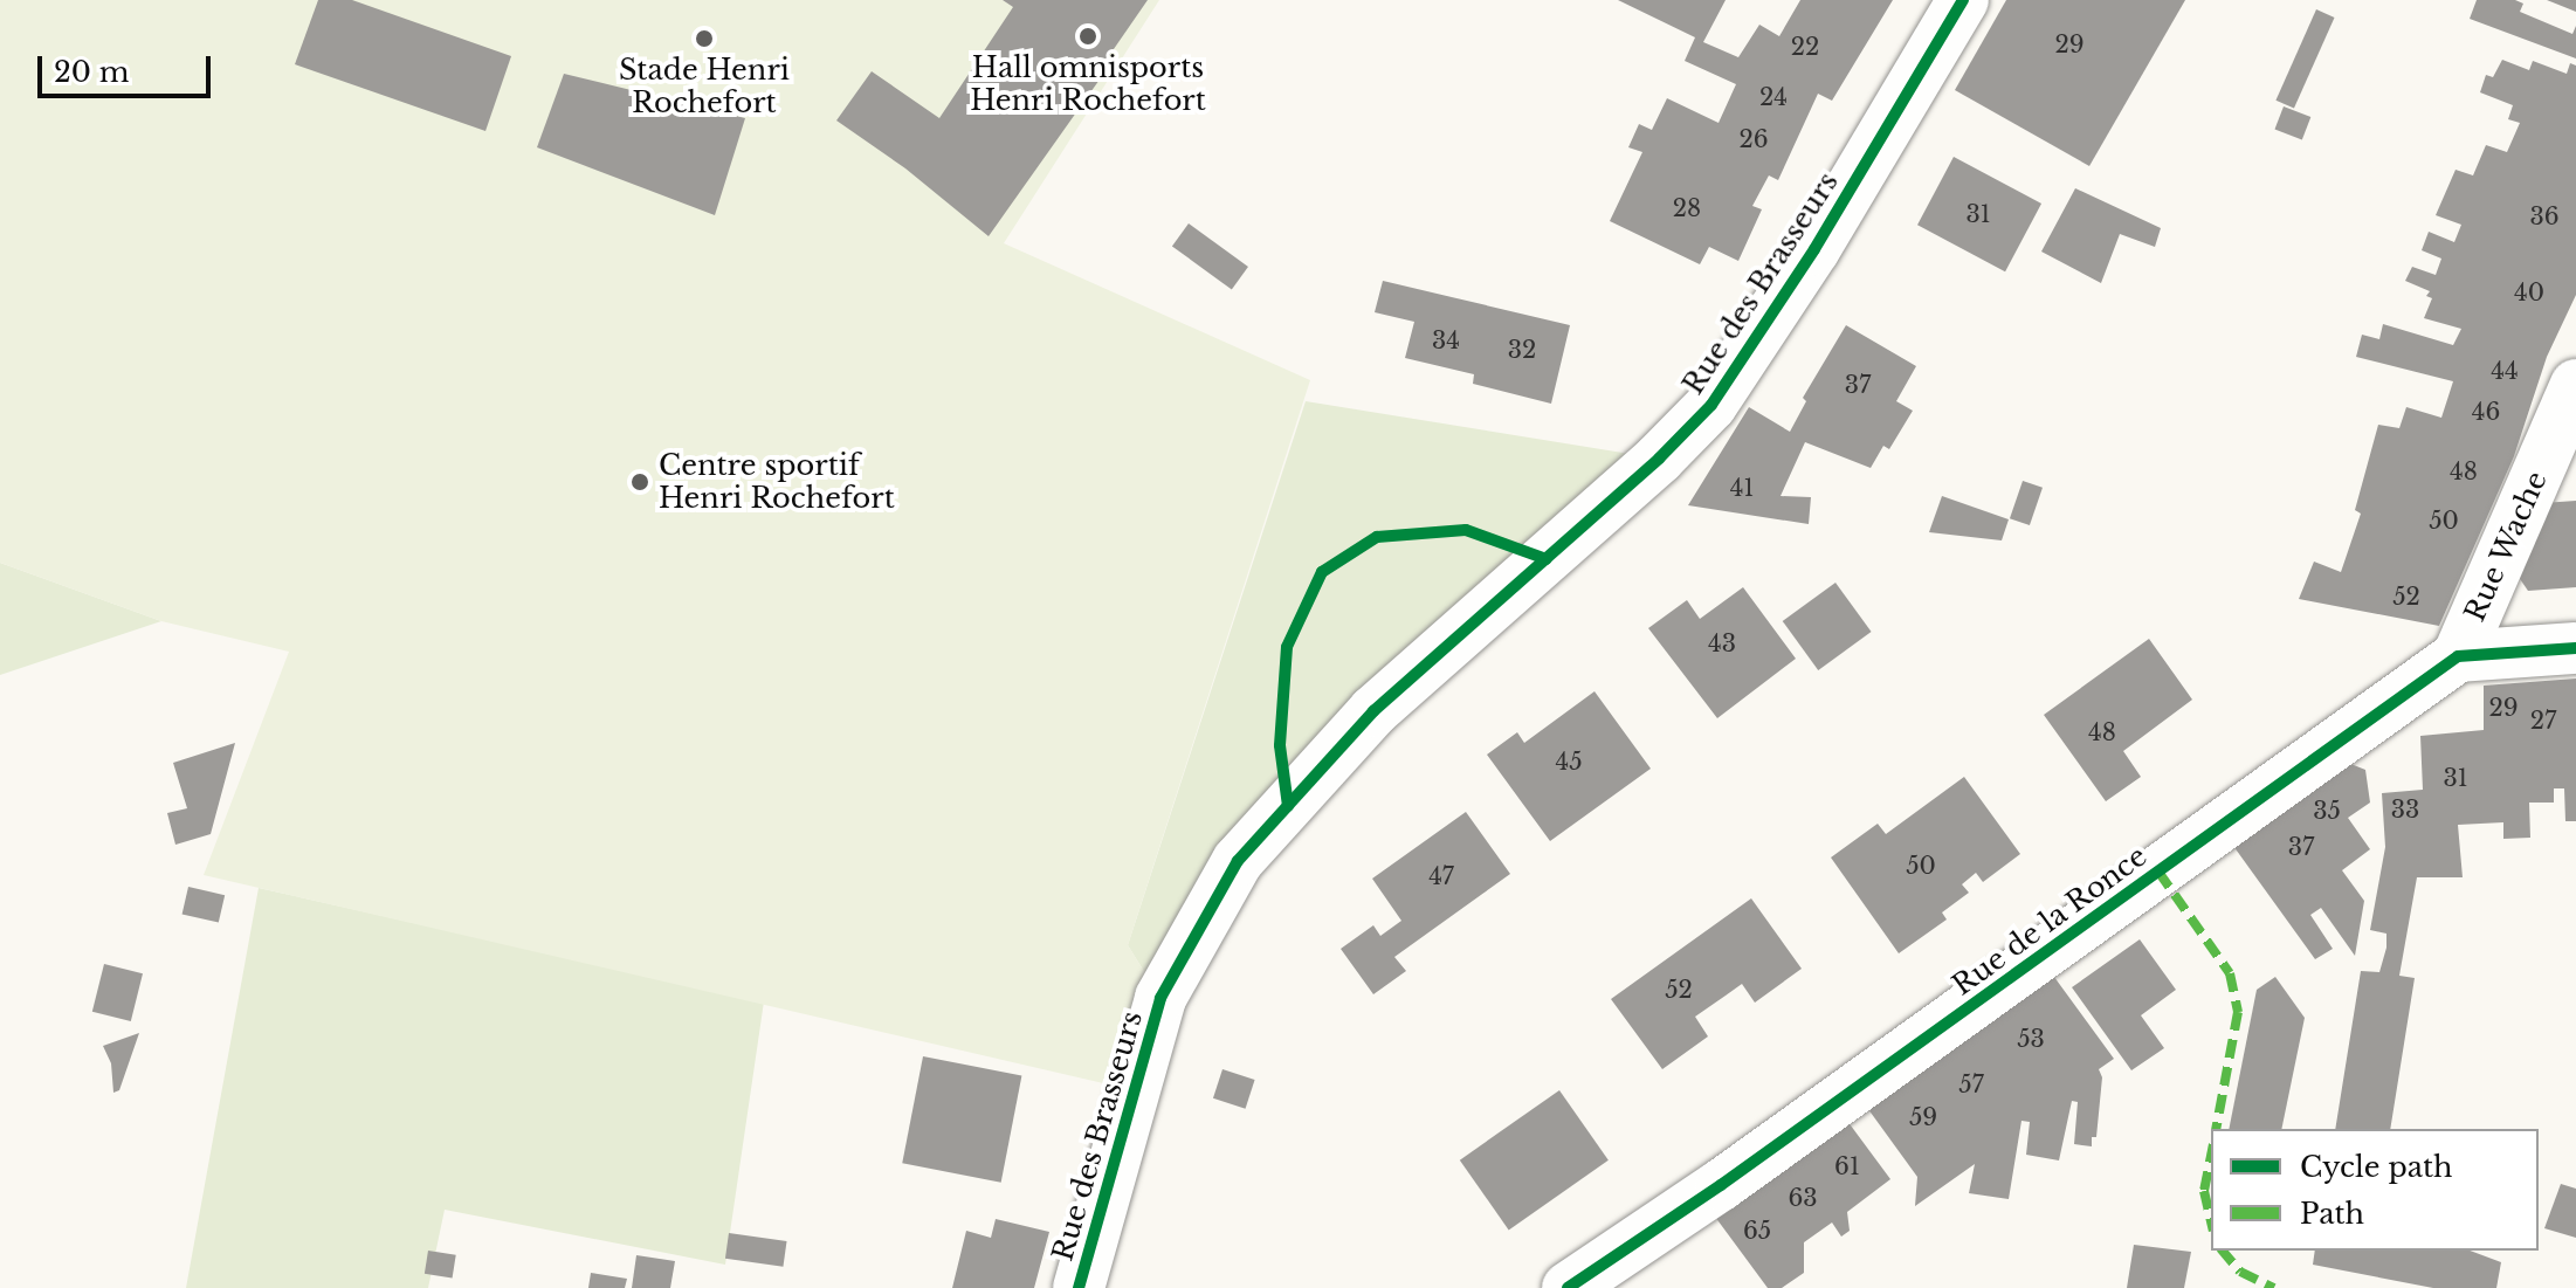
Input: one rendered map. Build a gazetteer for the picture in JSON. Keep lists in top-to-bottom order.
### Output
{
  "streets": {
    "street": ["Rue des Brasseurs", "Rue Wache", "Rue de la Ronce"]
  },
  "crossings": [
    ["Rue Wache", "Rue de la Ronce"]
  ],
  "places": ["Hall omnisports Henri Rochefort", "Stade Henri Rochefort", "Centre sportif Henri Rochefort"],
  "house_numbers": [
    "29",
    "22",
    "24",
    "26",
    "28",
    "31",
    "36",
    "40",
    "34",
    "32",
    "44",
    "37",
    "46",
    "48",
    "41",
    "50",
    "52",
    "43",
    "29",
    "27",
    "48",
    "45",
    "31",
    "33",
    "35",
    "37",
    "50",
    "47",
    "52",
    "53",
    "57",
    "59",
    "61",
    "63",
    "65"
  ],
  "legend": ["Cycle path", "Path"],
  "scale_bar": "20 m"
}
